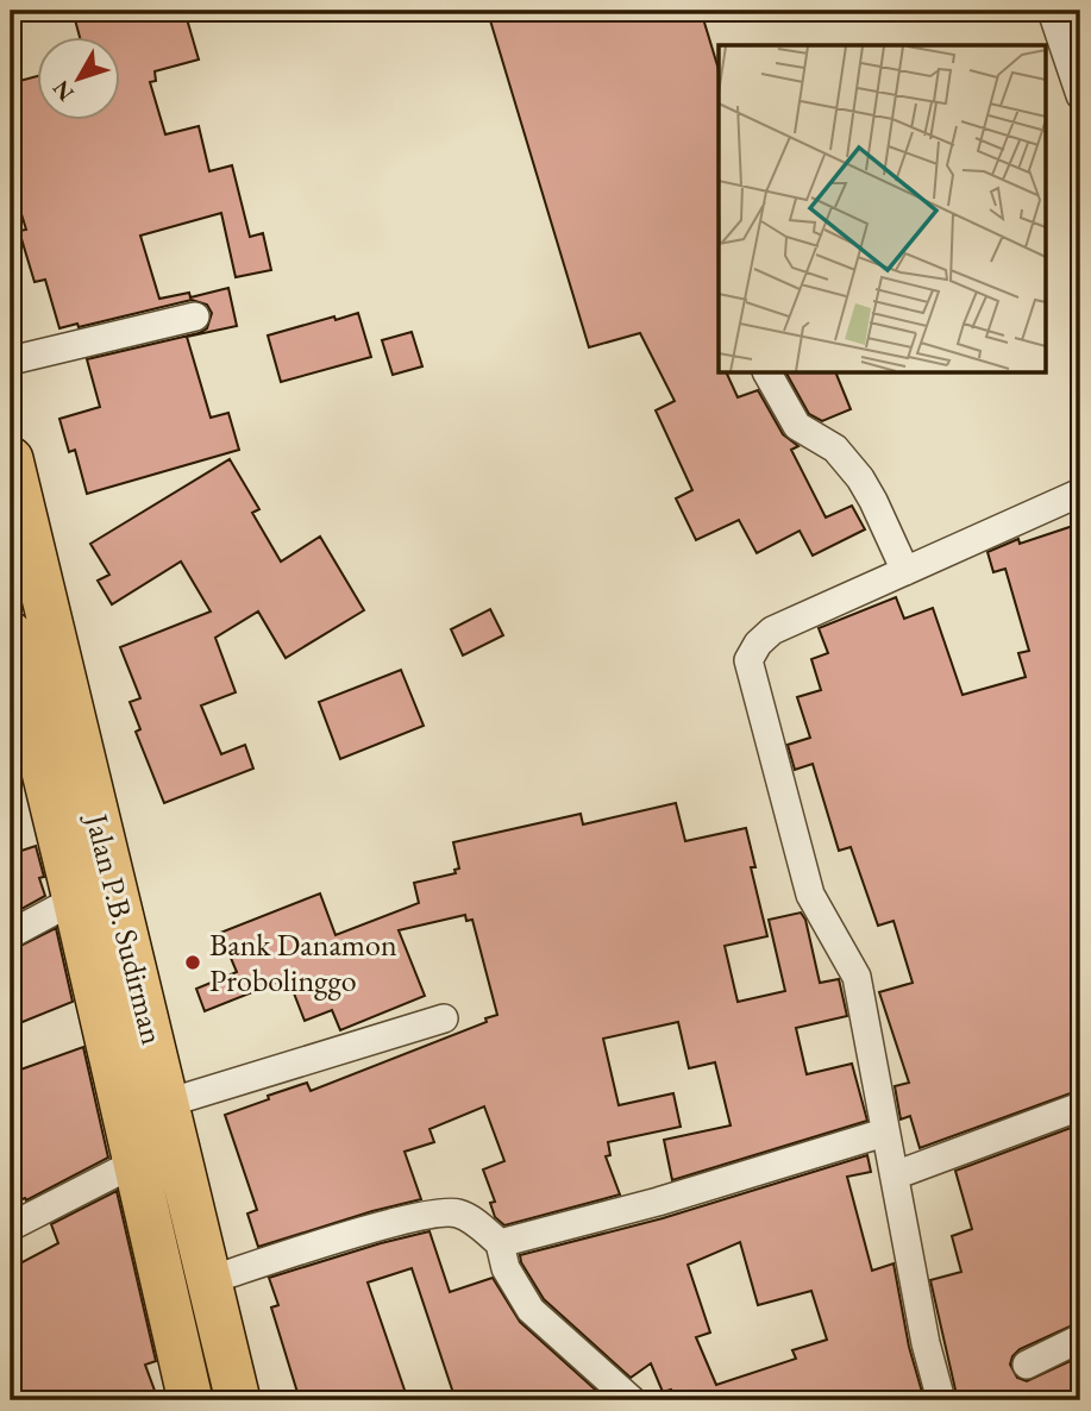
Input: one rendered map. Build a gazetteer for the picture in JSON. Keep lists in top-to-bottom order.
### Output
{
  "streets": {
    "main road": ["Jalan P.B. Sudirman"]
  },
  "places": ["Bank Danamon Probolinggo"],
  "north": "bottom left"
}
